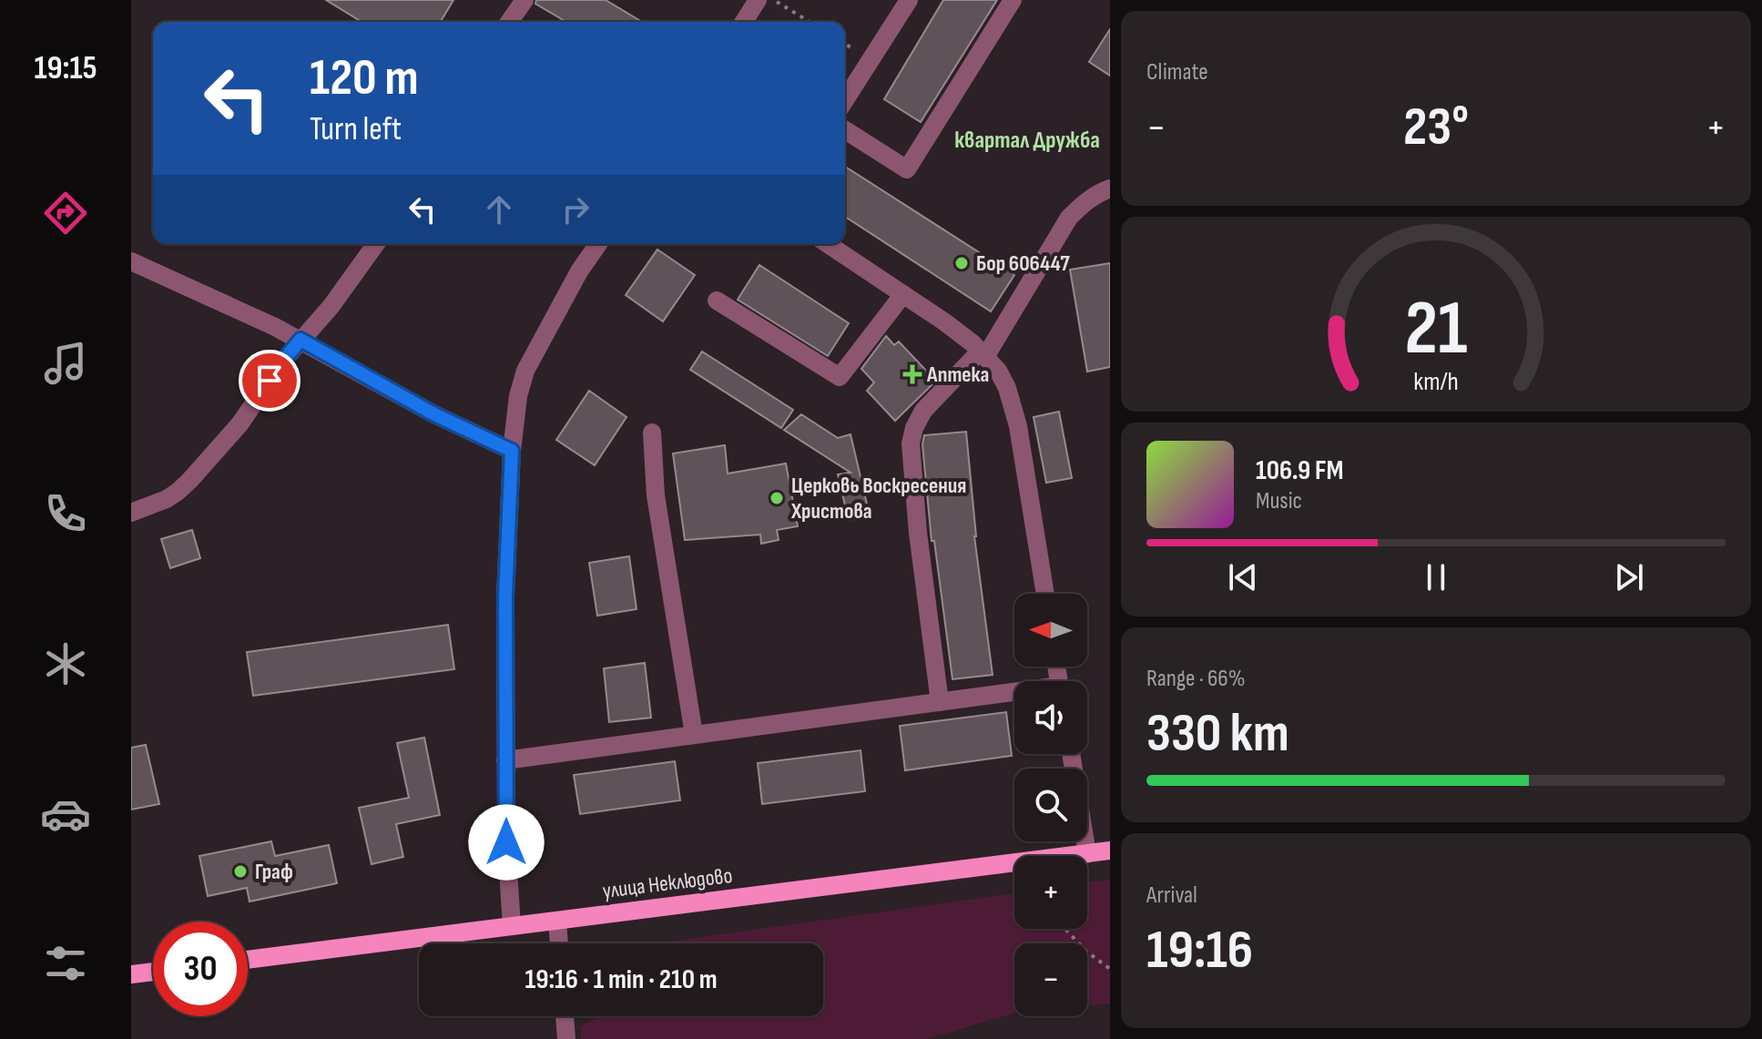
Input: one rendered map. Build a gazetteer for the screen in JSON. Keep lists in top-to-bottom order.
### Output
{
  "streets": {
    "main road": ["улица Неклюдово"]
  },
  "districts": ["квартал Дружба"],
  "places": {
    "other": ["Бор 606447", "Церковь Воскресения Христова", "Граф"],
    "health": ["Аптека"]
  },
  "north": "left",
  "page": {
    "tabs": "19:15",
    "tile": [
      "Climate",
      ["Range · 66%", "330 km"],
      ["Arrival", "19:16"]
    ],
    "turn": ["120 m", "Turn left"],
    "heat": ["−", "23°", "+"],
    "song": ["106.9 FM", "Music"],
    "map_buttons": ["+", "−"],
    "limit": "30",
    "trip": "19:16 · 1 min · 210 m",
    "gauge": ["21", "km/h"]
  }
}
